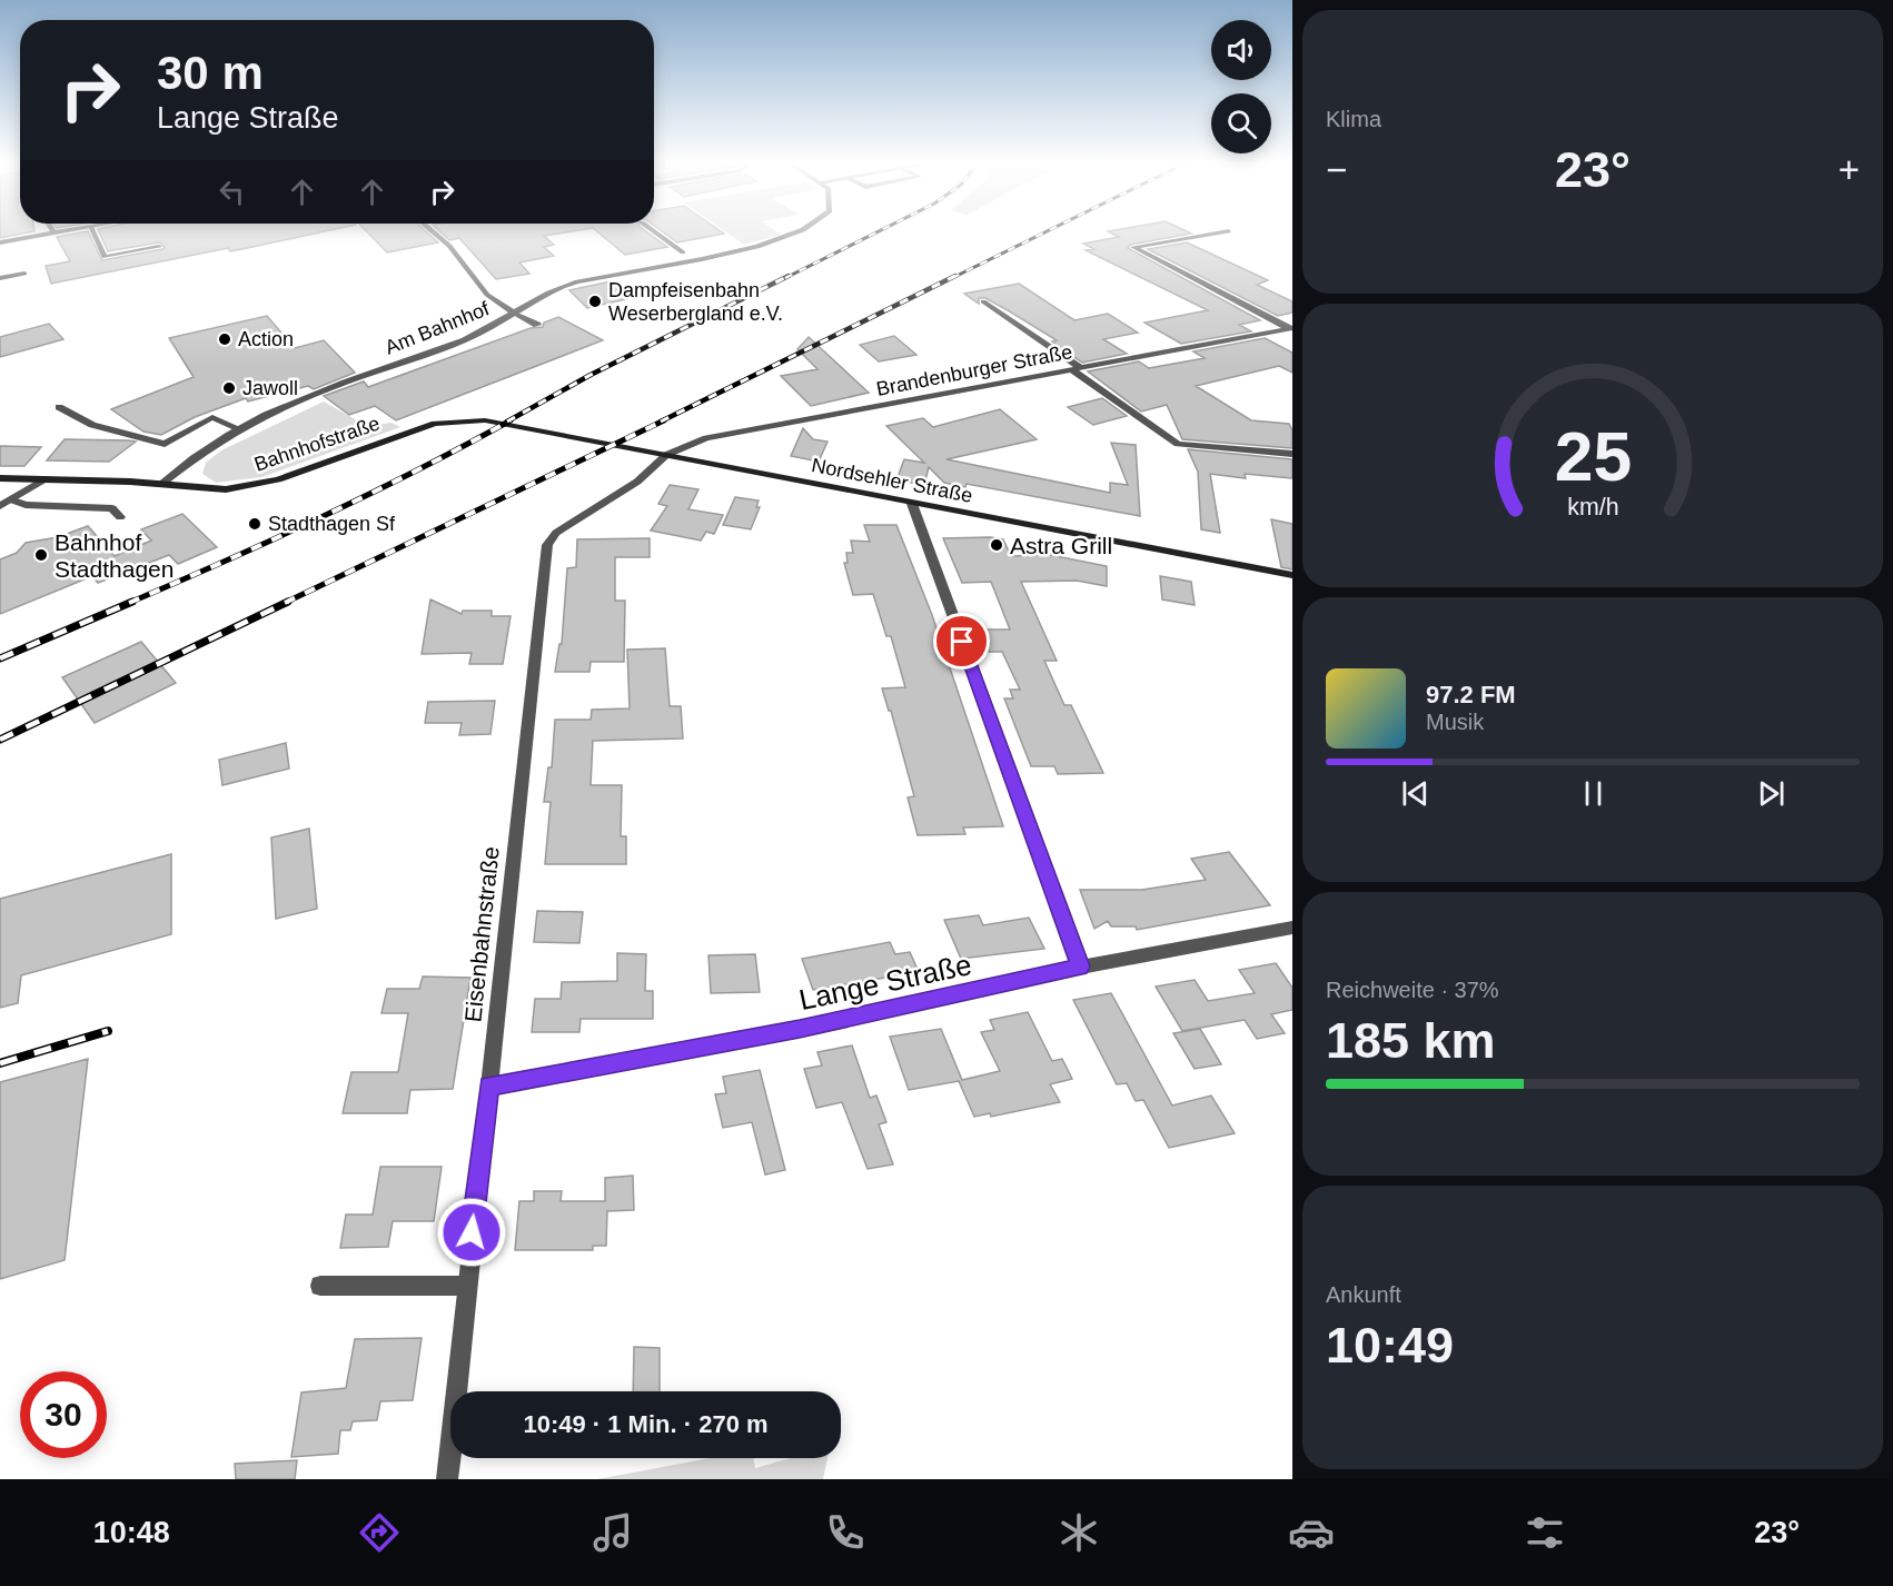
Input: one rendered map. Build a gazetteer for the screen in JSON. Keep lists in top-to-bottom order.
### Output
{
  "streets": {
    "main road": ["Bahnhofstraße", "Nordsehler Straße"],
    "street": [
      "Am Bahnhof",
      "Brandenburger Straße",
      "Eisenbahnstraße",
      "Lange Straße"
    ]
  },
  "crossings": [
    ["Am Bahnhof", "Bahnhofstraße"],
    ["Brandenburger Straße", "Nordsehler Straße"],
    ["Brandenburger Straße", "Eisenbahnstraße"],
    ["Bahnhofstraße", "Nordsehler Straße"],
    ["Nordsehler Straße", "Eisenbahnstraße"],
    ["Eisenbahnstraße", "Lange Straße"]
  ],
  "places": [
    "Dampfeisenbahn Weserbergland e.V.",
    "Action",
    "Jawoll",
    "Stadthagen Sf",
    "Astra Grill",
    "Bahnhof Stadthagen"
  ],
  "page": {
    "tile": [
      "Klima",
      ["Reichweite · 37%", "185 km"],
      ["Ankunft", "10:49"]
    ],
    "turn": ["30 m", "Lange Straße"],
    "heat": ["−", "23°", "+"],
    "song": ["97.2 FM", "Musik"],
    "limit": "30",
    "trip": "10:49 · 1 Min. · 270 m",
    "tabs": ["10:48", "23°"],
    "gauge": ["25", "km/h"]
  }
}
